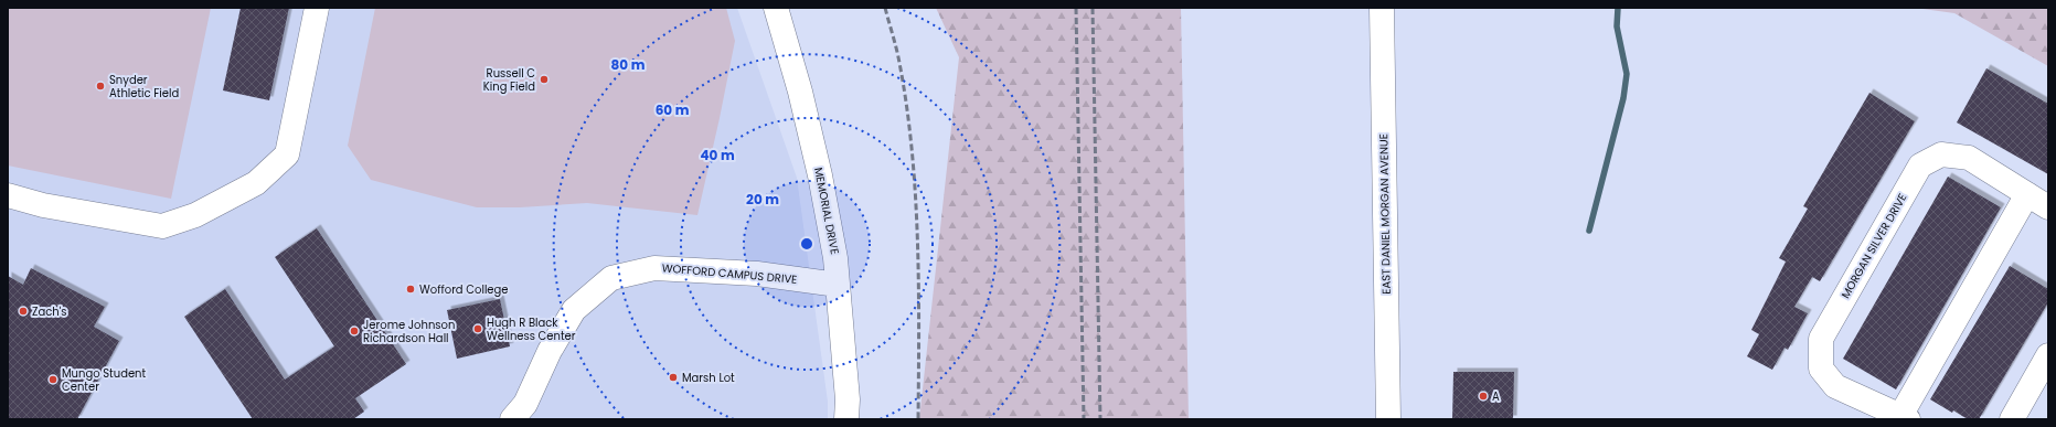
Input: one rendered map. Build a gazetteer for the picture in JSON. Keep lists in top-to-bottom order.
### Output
{
  "streets": {
    "street": [
      "MEMORIAL DRIVE",
      "EAST DANIEL MORGAN AVENUE",
      "MORGAN SILVER DRIVE",
      "WOFFORD CAMPUS DRIVE"
    ]
  },
  "crossings": [
    ["MEMORIAL DRIVE", "WOFFORD CAMPUS DRIVE"]
  ],
  "places": [
    "Russell C King Field",
    "Snyder Athletic Field",
    "Wofford College",
    "Zach's",
    "Hugh R Black Wellness Center",
    "Jerome Johnson Richardson Hall",
    "Marsh Lot",
    "Mungo Student Center",
    "A"
  ],
  "rings": [
    "80 m",
    "60 m",
    "40 m",
    "20 m"
  ]
}
